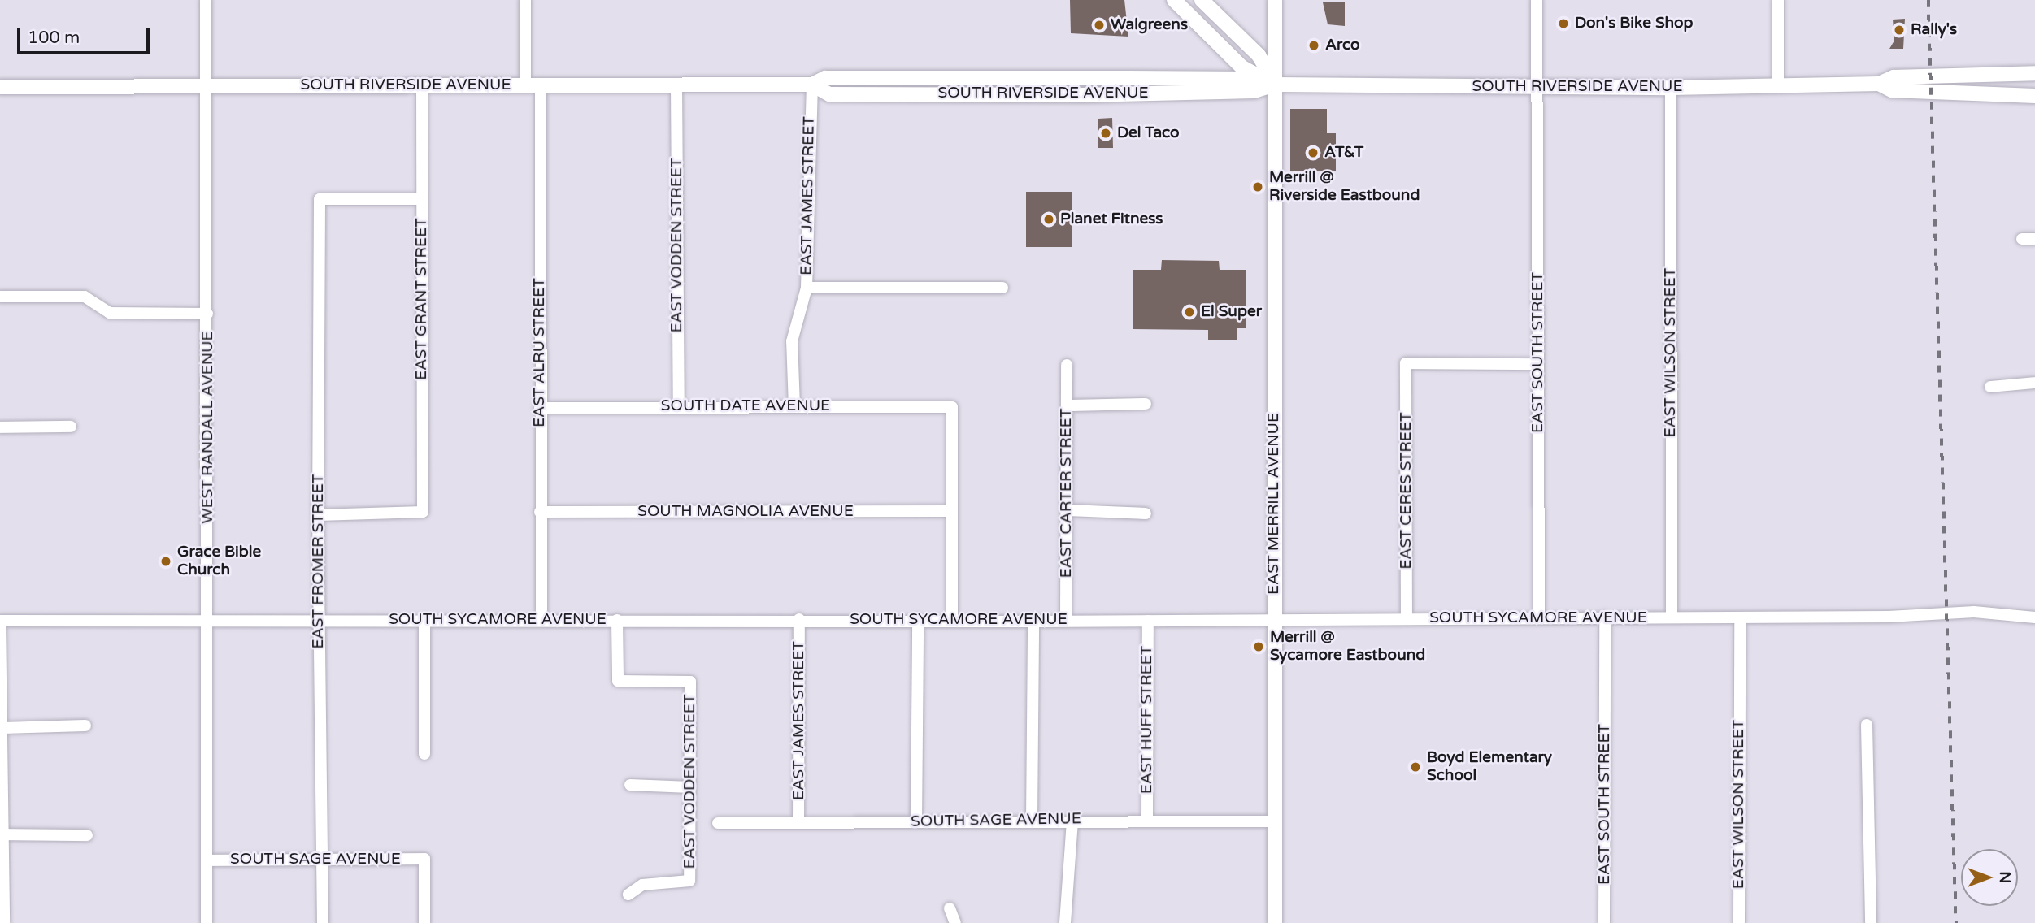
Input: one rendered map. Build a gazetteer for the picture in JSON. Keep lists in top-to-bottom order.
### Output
{
  "streets": {
    "main road": ["SOUTH RIVERSIDE AVENUE", "EAST MERRILL AVENUE"],
    "street": [
      "EAST JAMES STREET",
      "EAST VODDEN STREET",
      "EAST GRANT STREET",
      "EAST ALRU STREET",
      "EAST SOUTH STREET",
      "EAST WILSON STREET",
      "SOUTH DATE AVENUE",
      "WEST RANDALL AVENUE",
      "EAST CERES STREET",
      "EAST CARTER STREET",
      "SOUTH MAGNOLIA AVENUE",
      "EAST FROMER STREET",
      "SOUTH SYCAMORE AVENUE",
      "EAST HUFF STREET",
      "SOUTH SAGE AVENUE"
    ]
  },
  "crossings": [
    ["SOUTH RIVERSIDE AVENUE", "EAST JAMES STREET"],
    ["SOUTH RIVERSIDE AVENUE", "EAST VODDEN STREET"],
    ["SOUTH RIVERSIDE AVENUE", "EAST GRANT STREET"],
    ["SOUTH RIVERSIDE AVENUE", "EAST ALRU STREET"],
    ["SOUTH RIVERSIDE AVENUE", "EAST SOUTH STREET"],
    ["SOUTH RIVERSIDE AVENUE", "EAST WILSON STREET"],
    ["SOUTH RIVERSIDE AVENUE", "WEST RANDALL AVENUE"],
    ["SOUTH RIVERSIDE AVENUE", "EAST MERRILL AVENUE"],
    ["EAST JAMES STREET", "SOUTH DATE AVENUE"],
    ["EAST JAMES STREET", "SOUTH SYCAMORE AVENUE"],
    ["EAST JAMES STREET", "SOUTH SAGE AVENUE"],
    ["EAST VODDEN STREET", "SOUTH DATE AVENUE"],
    ["EAST VODDEN STREET", "SOUTH SYCAMORE AVENUE"],
    ["EAST GRANT STREET", "EAST FROMER STREET"],
    ["EAST ALRU STREET", "SOUTH DATE AVENUE"],
    ["EAST ALRU STREET", "SOUTH MAGNOLIA AVENUE"],
    ["EAST ALRU STREET", "SOUTH SYCAMORE AVENUE"],
    ["EAST SOUTH STREET", "EAST CERES STREET"],
    ["EAST SOUTH STREET", "SOUTH SYCAMORE AVENUE"],
    ["EAST WILSON STREET", "SOUTH SYCAMORE AVENUE"],
    ["SOUTH DATE AVENUE", "SOUTH MAGNOLIA AVENUE"],
    ["WEST RANDALL AVENUE", "SOUTH SYCAMORE AVENUE"],
    ["WEST RANDALL AVENUE", "SOUTH SAGE AVENUE"],
    ["EAST CERES STREET", "SOUTH SYCAMORE AVENUE"],
    ["EAST CARTER STREET", "SOUTH SYCAMORE AVENUE"],
    ["EAST MERRILL AVENUE", "SOUTH SYCAMORE AVENUE"],
    ["EAST MERRILL AVENUE", "SOUTH SAGE AVENUE"],
    ["EAST FROMER STREET", "SOUTH SYCAMORE AVENUE"],
    ["EAST FROMER STREET", "SOUTH SAGE AVENUE"],
    ["SOUTH SYCAMORE AVENUE", "EAST HUFF STREET"],
    ["EAST HUFF STREET", "SOUTH SAGE AVENUE"]
  ],
  "places": [
    "Don's Bike Shop",
    "Walgreens",
    "Rally's",
    "Arco",
    "Del Taco",
    "AT&T",
    "Merrill @ Riverside Eastbound",
    "Planet Fitness",
    "El Super",
    "Grace Bible Church",
    "Merrill @ Sycamore Eastbound",
    "Boyd Elementary School"
  ],
  "scale_bar": "100 m",
  "north": "right"
}
